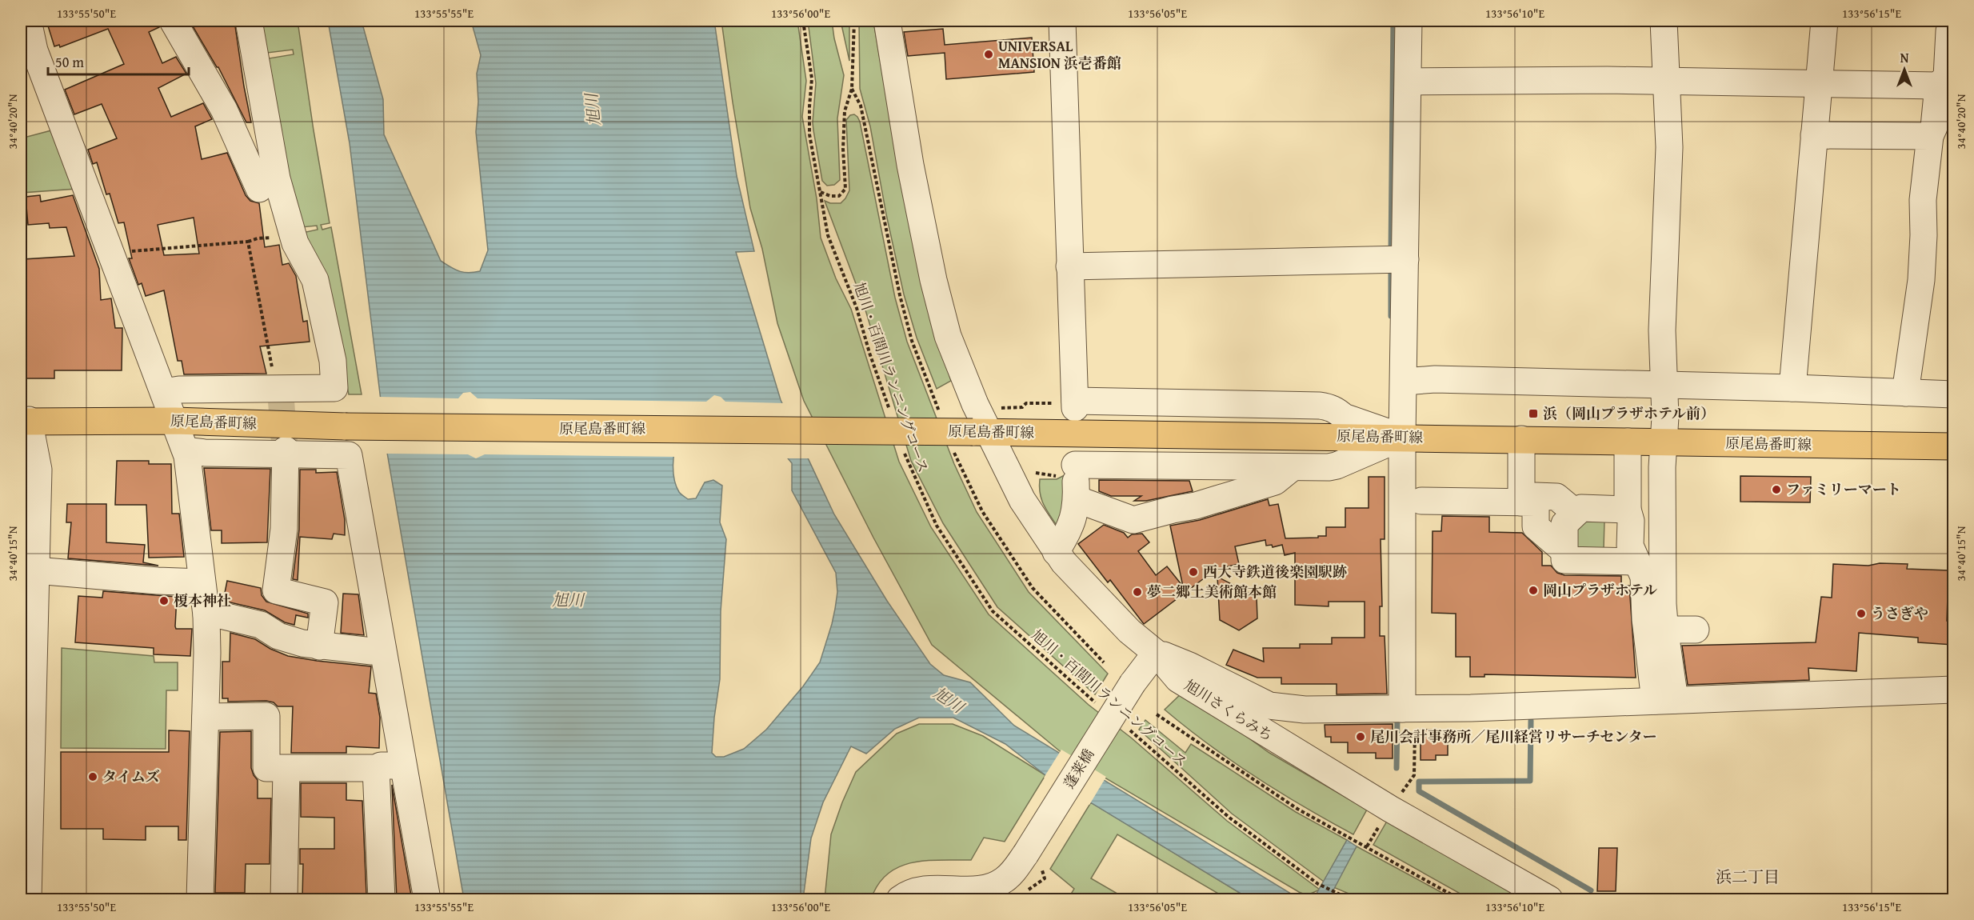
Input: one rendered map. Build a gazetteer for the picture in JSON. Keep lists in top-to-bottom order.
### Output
{
  "streets": {
    "main road": ["原尾島番町線"],
    "street": ["旭川さくらみち", "蓬莱橋"],
    "path": ["旭川・百間川ランニングコース"]
  },
  "crossings": [
    ["原尾島番町線", "旭川さくらみち"],
    ["旭川さくらみち", "蓬莱橋"]
  ],
  "districts": ["浜二丁目"],
  "water": ["旭川"],
  "places": {
    "other": [
      "UNIVERSAL MANSION 浜壱番館",
      "ファミリーマート",
      "西大寺鉄道後楽園駅跡",
      "岡山プラザホテル",
      "夢二郷土美術館本館",
      "榎本神社",
      "うさぎや",
      "尾川会計事務所／尾川経営リサーチセンター",
      "タイムズ"
    ],
    "transit": ["浜（岡山プラザホテル前）"]
  },
  "scale_bar": "50 m",
  "north": "top",
  "coordinates": [
    "133°55'50\"E",
    "133°55'55\"E",
    "133°56'00\"E",
    "133°56'05\"E",
    "133°56'10\"E",
    "133°56'15\"E",
    "34°40'20\"N",
    "34°40'15\"N"
  ]
}
